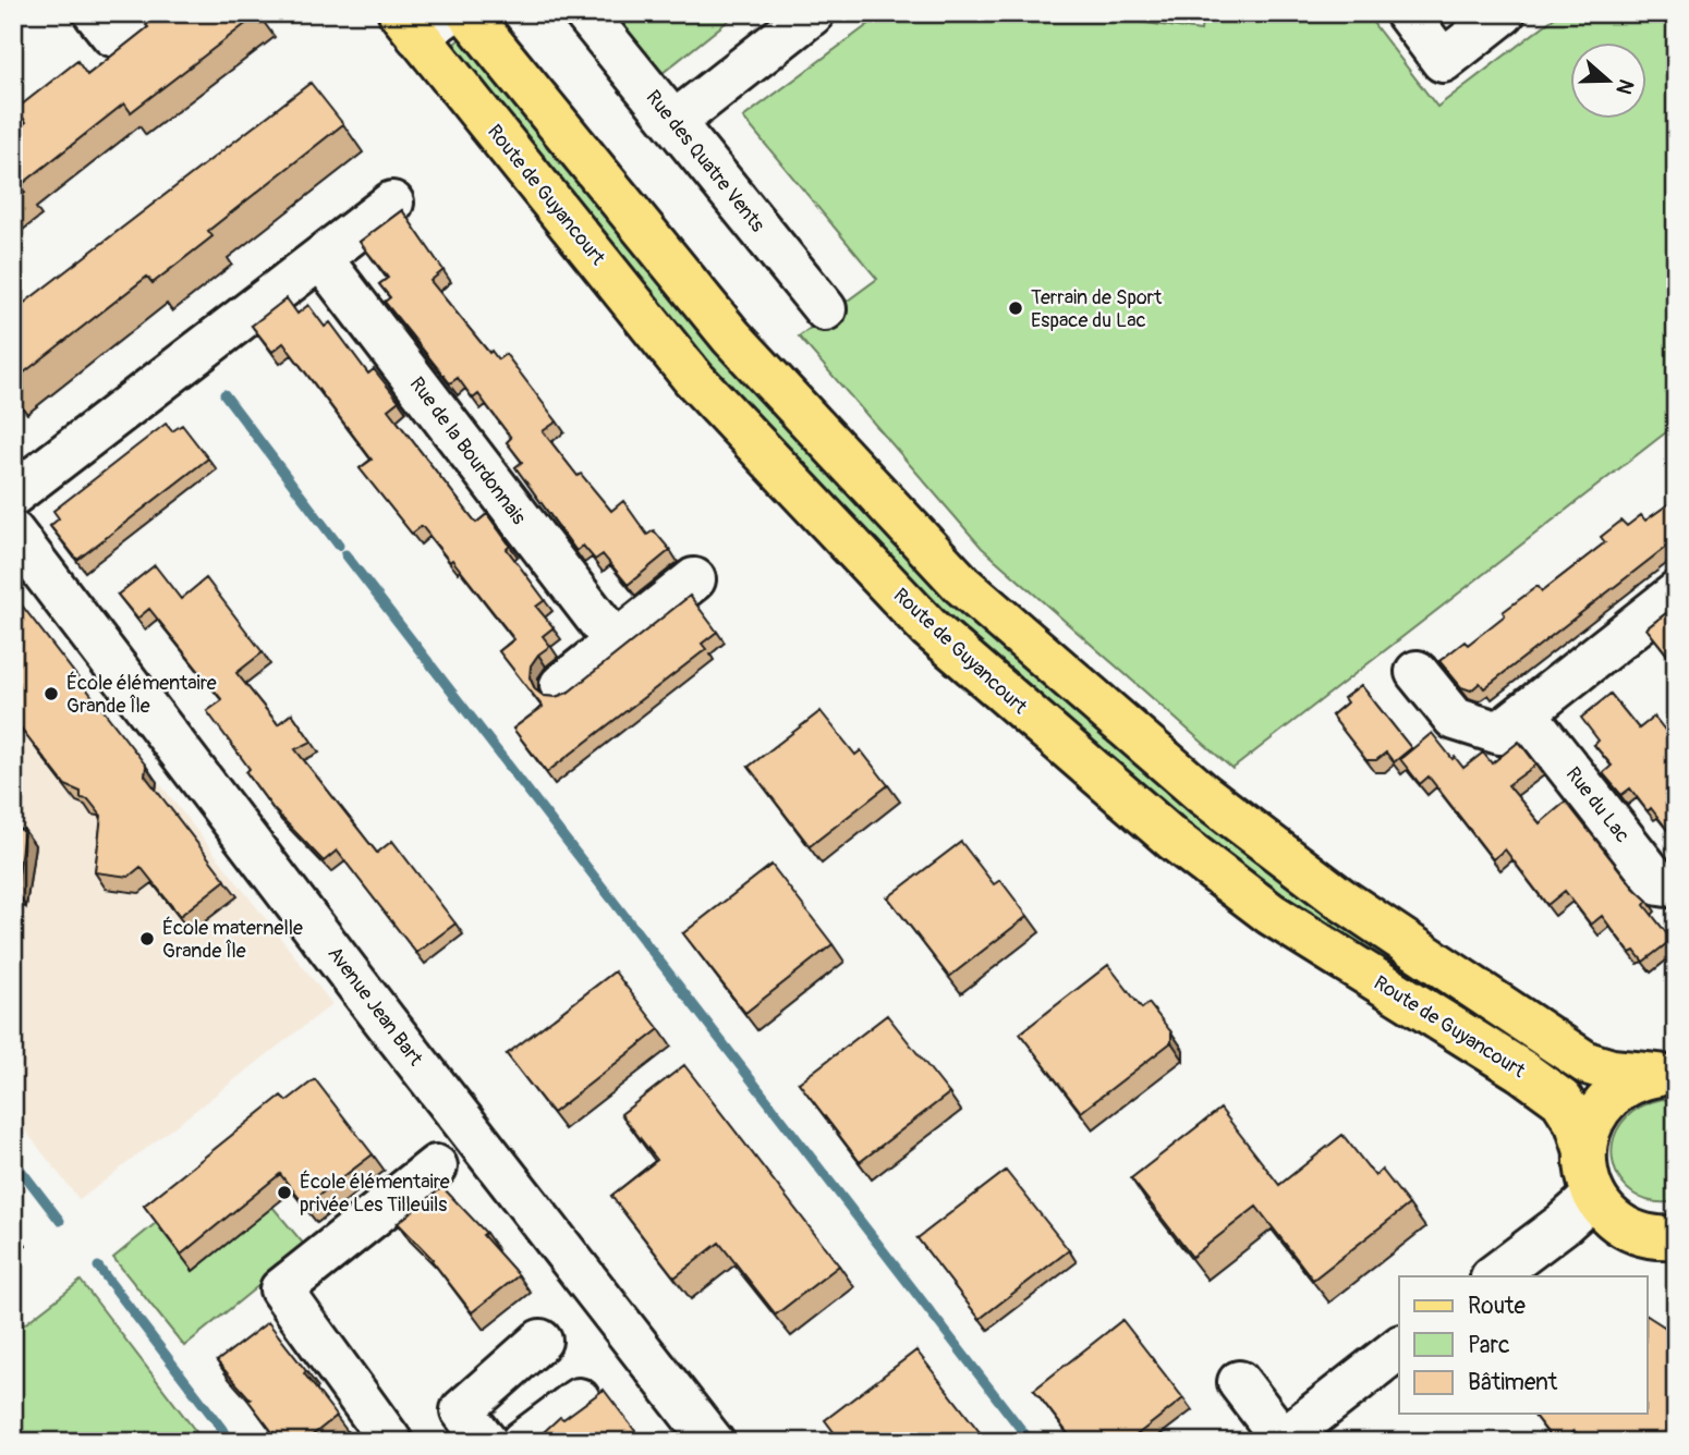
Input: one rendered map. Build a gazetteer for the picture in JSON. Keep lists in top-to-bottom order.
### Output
{
  "streets": {
    "main road": ["Route de Guyancourt"],
    "street": [
      "Rue des Quatre Vents",
      "Rue de la Bourdonnais",
      "Rue du Lac",
      "Avenue Jean Bart"
    ]
  },
  "places": [
    "Terrain de Sport Espace du Lac",
    "École élémentaire Grande Île",
    "École maternelle Grande Île",
    "École élémentaire privée Les Tilleuils"
  ],
  "legend": ["Route", "Parc", "Bâtiment"],
  "north": "right"
}
